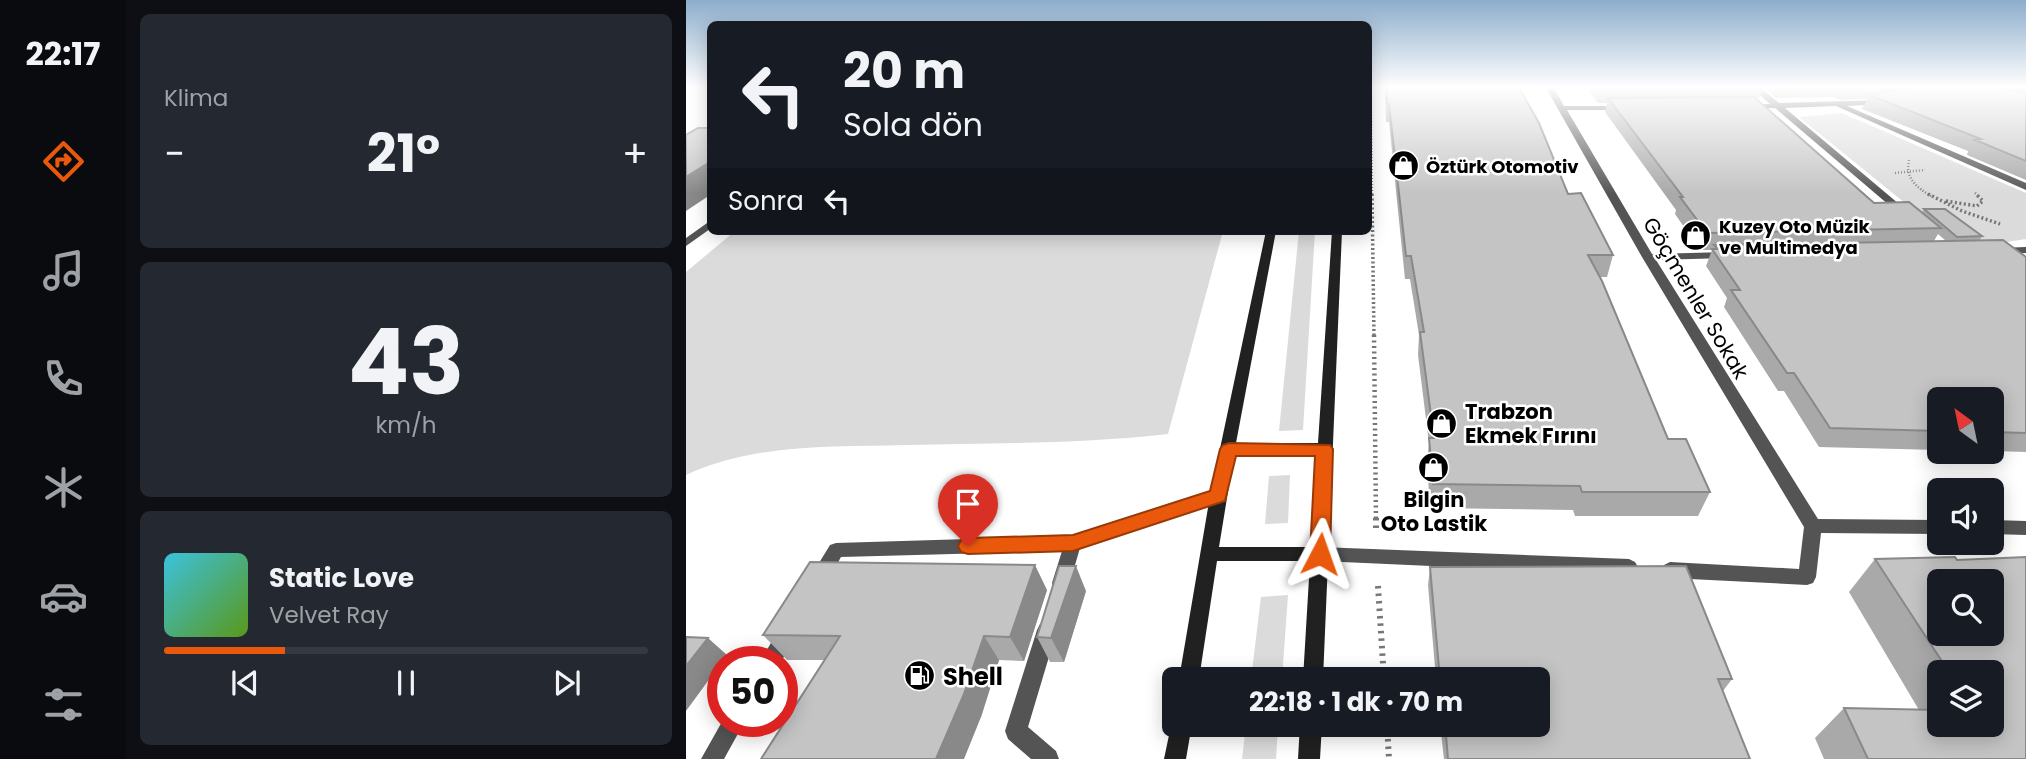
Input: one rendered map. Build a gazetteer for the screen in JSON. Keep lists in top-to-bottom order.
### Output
{
  "streets": {
    "street": ["Göçmenler Sokak"]
  },
  "places": {
    "shop": [
      "Öztürk Otomotiv",
      "Kuzey Oto Müzik ve Multimedya",
      "Trabzon Ekmek Fırını",
      "Bilgin Oto Lastik"
    ],
    "fuel station": ["Shell"]
  },
  "north": "top left",
  "page": {
    "tabs": "22:17",
    "tile": [
      "Klima",
      ["43", "km/h"]
    ],
    "turn": ["20 m", "Sola dön"],
    "heat": ["−", "21°", "+"],
    "then": "Sonra",
    "song": ["Static Love", "Velvet Ray"],
    "limit": "50",
    "trip": "22:18 · 1 dk · 70 m"
  }
}
